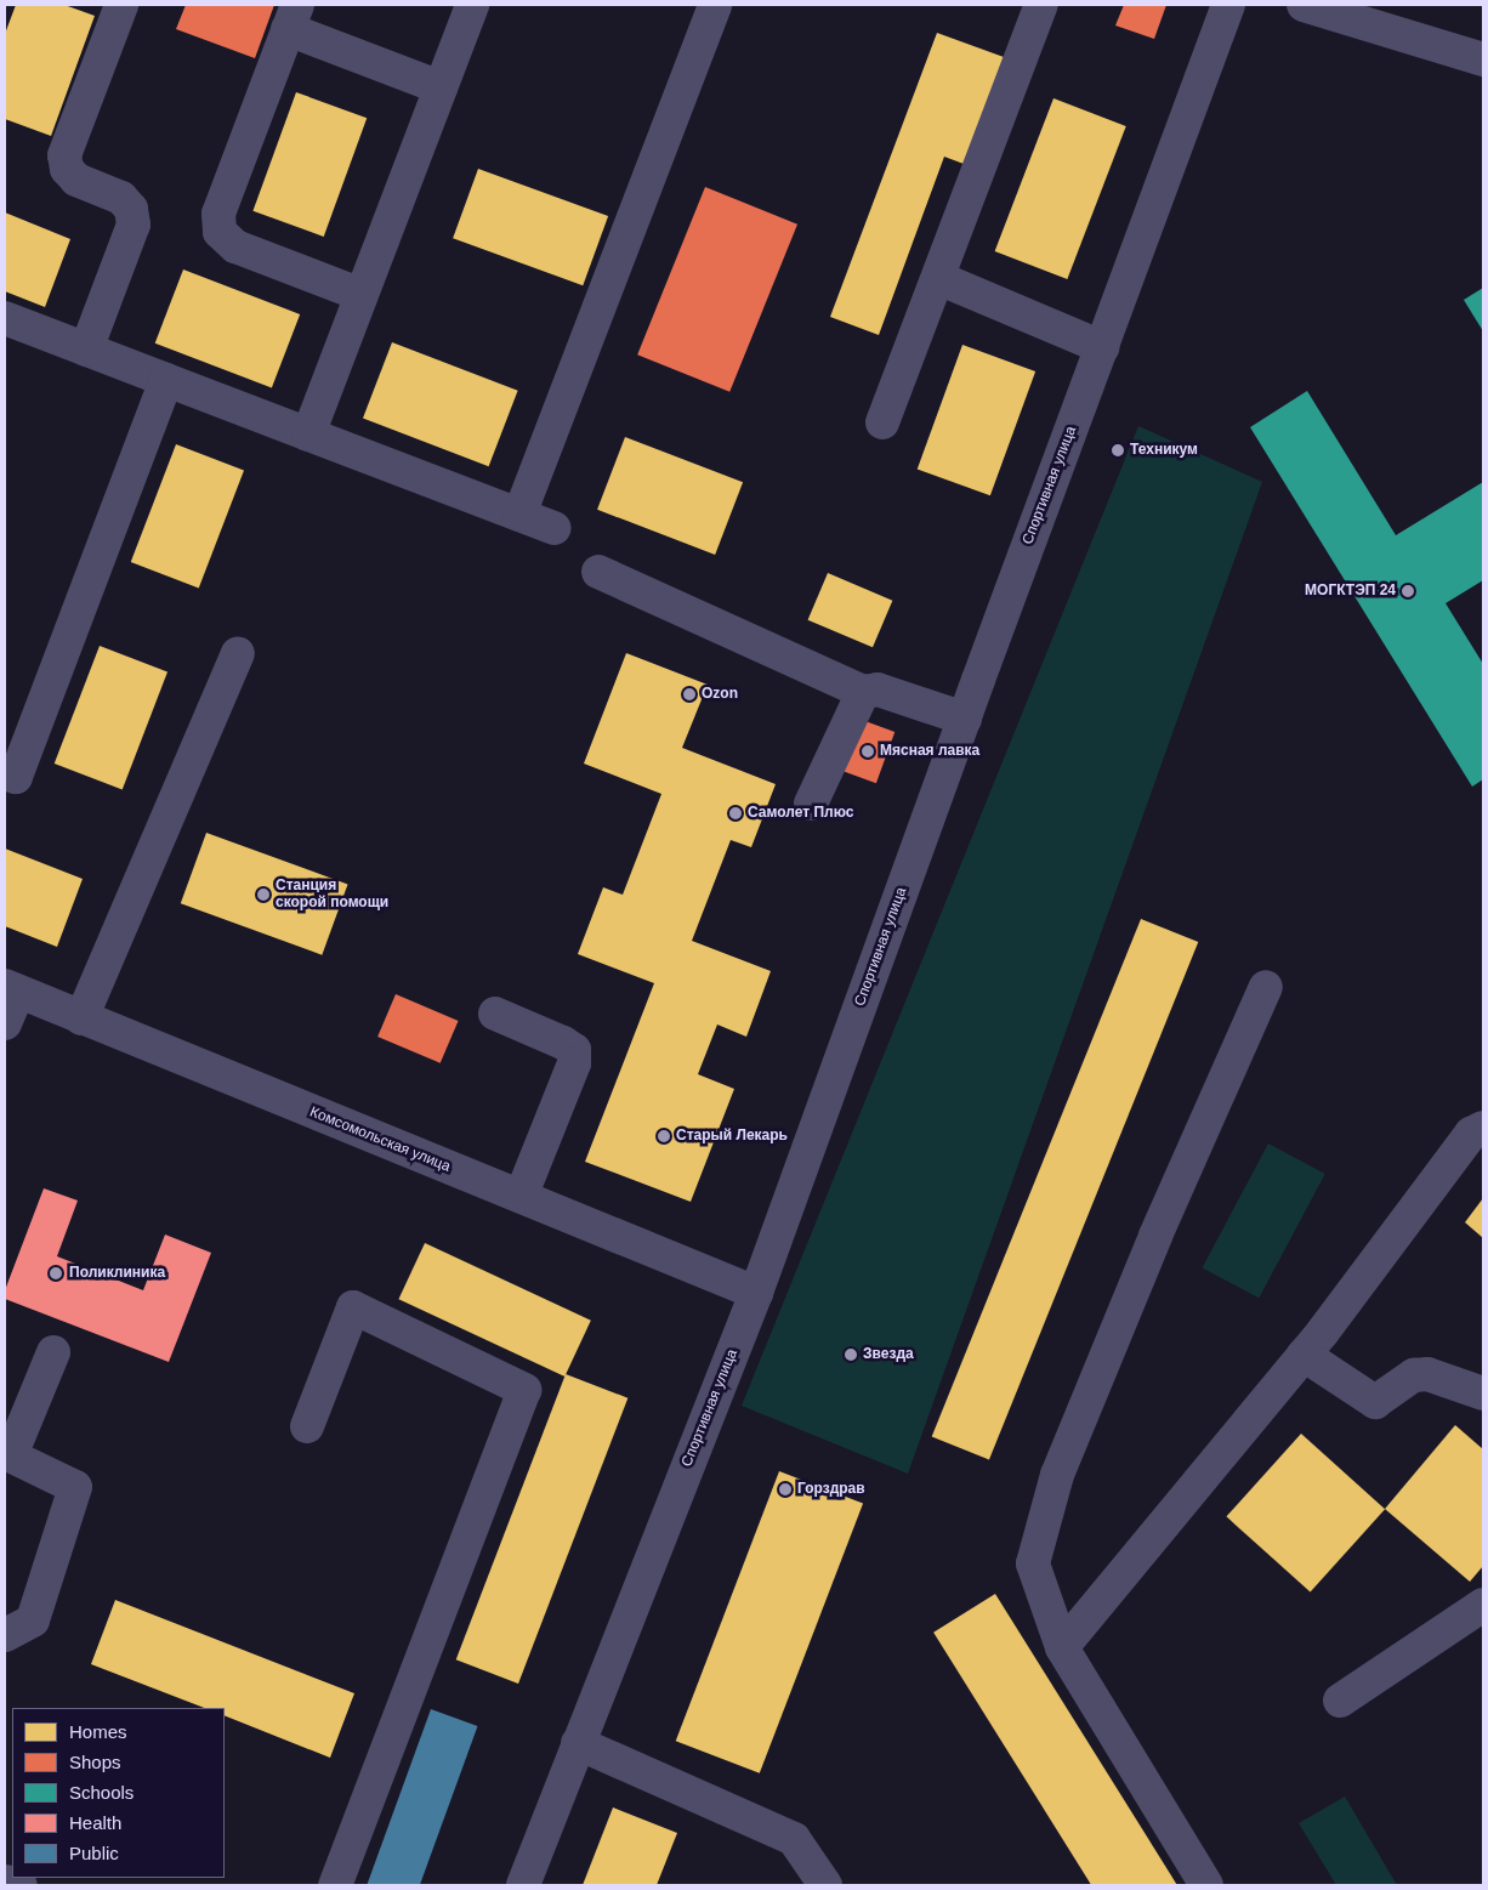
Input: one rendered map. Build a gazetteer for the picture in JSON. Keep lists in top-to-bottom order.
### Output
{
  "streets": {
    "street": ["Спортивная улица", "Комсомольская улица"]
  },
  "crossings": [
    ["Спортивная улица", "Комсомольская улица"]
  ],
  "places": [
    "Техникум",
    "МОГКТЭП 24",
    "Ozon",
    "Мясная лавка",
    "Самолет Плюс",
    "Станция скорой помощи",
    "Старый Лекарь",
    "Поликлиника",
    "Звезда",
    "Горздрав"
  ],
  "legend": [
    "Homes",
    "Shops",
    "Schools",
    "Health",
    "Public"
  ]
}
